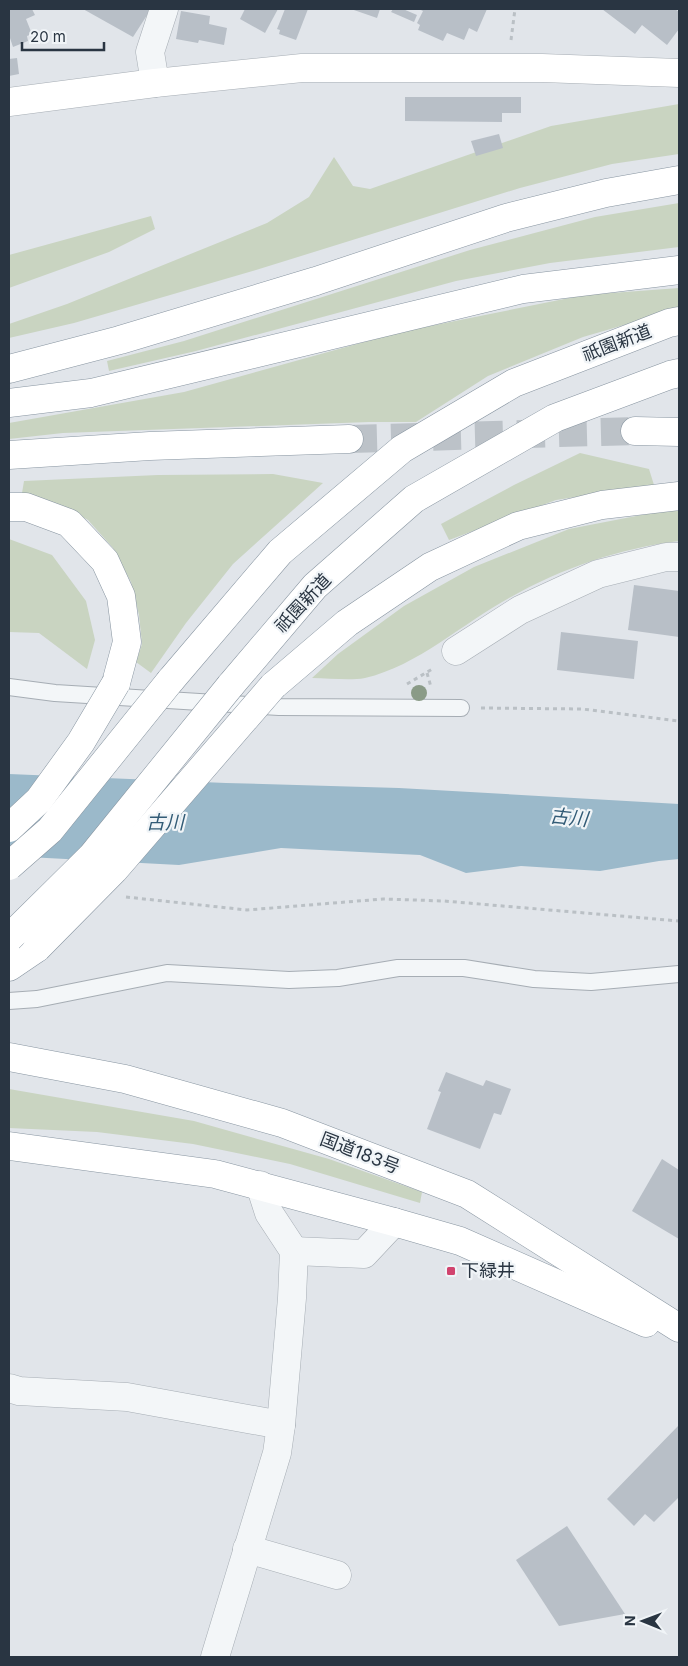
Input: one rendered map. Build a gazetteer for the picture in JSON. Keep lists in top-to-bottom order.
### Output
{
  "streets": {
    "main road": ["祇園新道", "国道183号"]
  },
  "water": ["古川"],
  "places": {
    "transit": ["下緑井"]
  },
  "scale_bar": "20 m",
  "north": "left"
}
